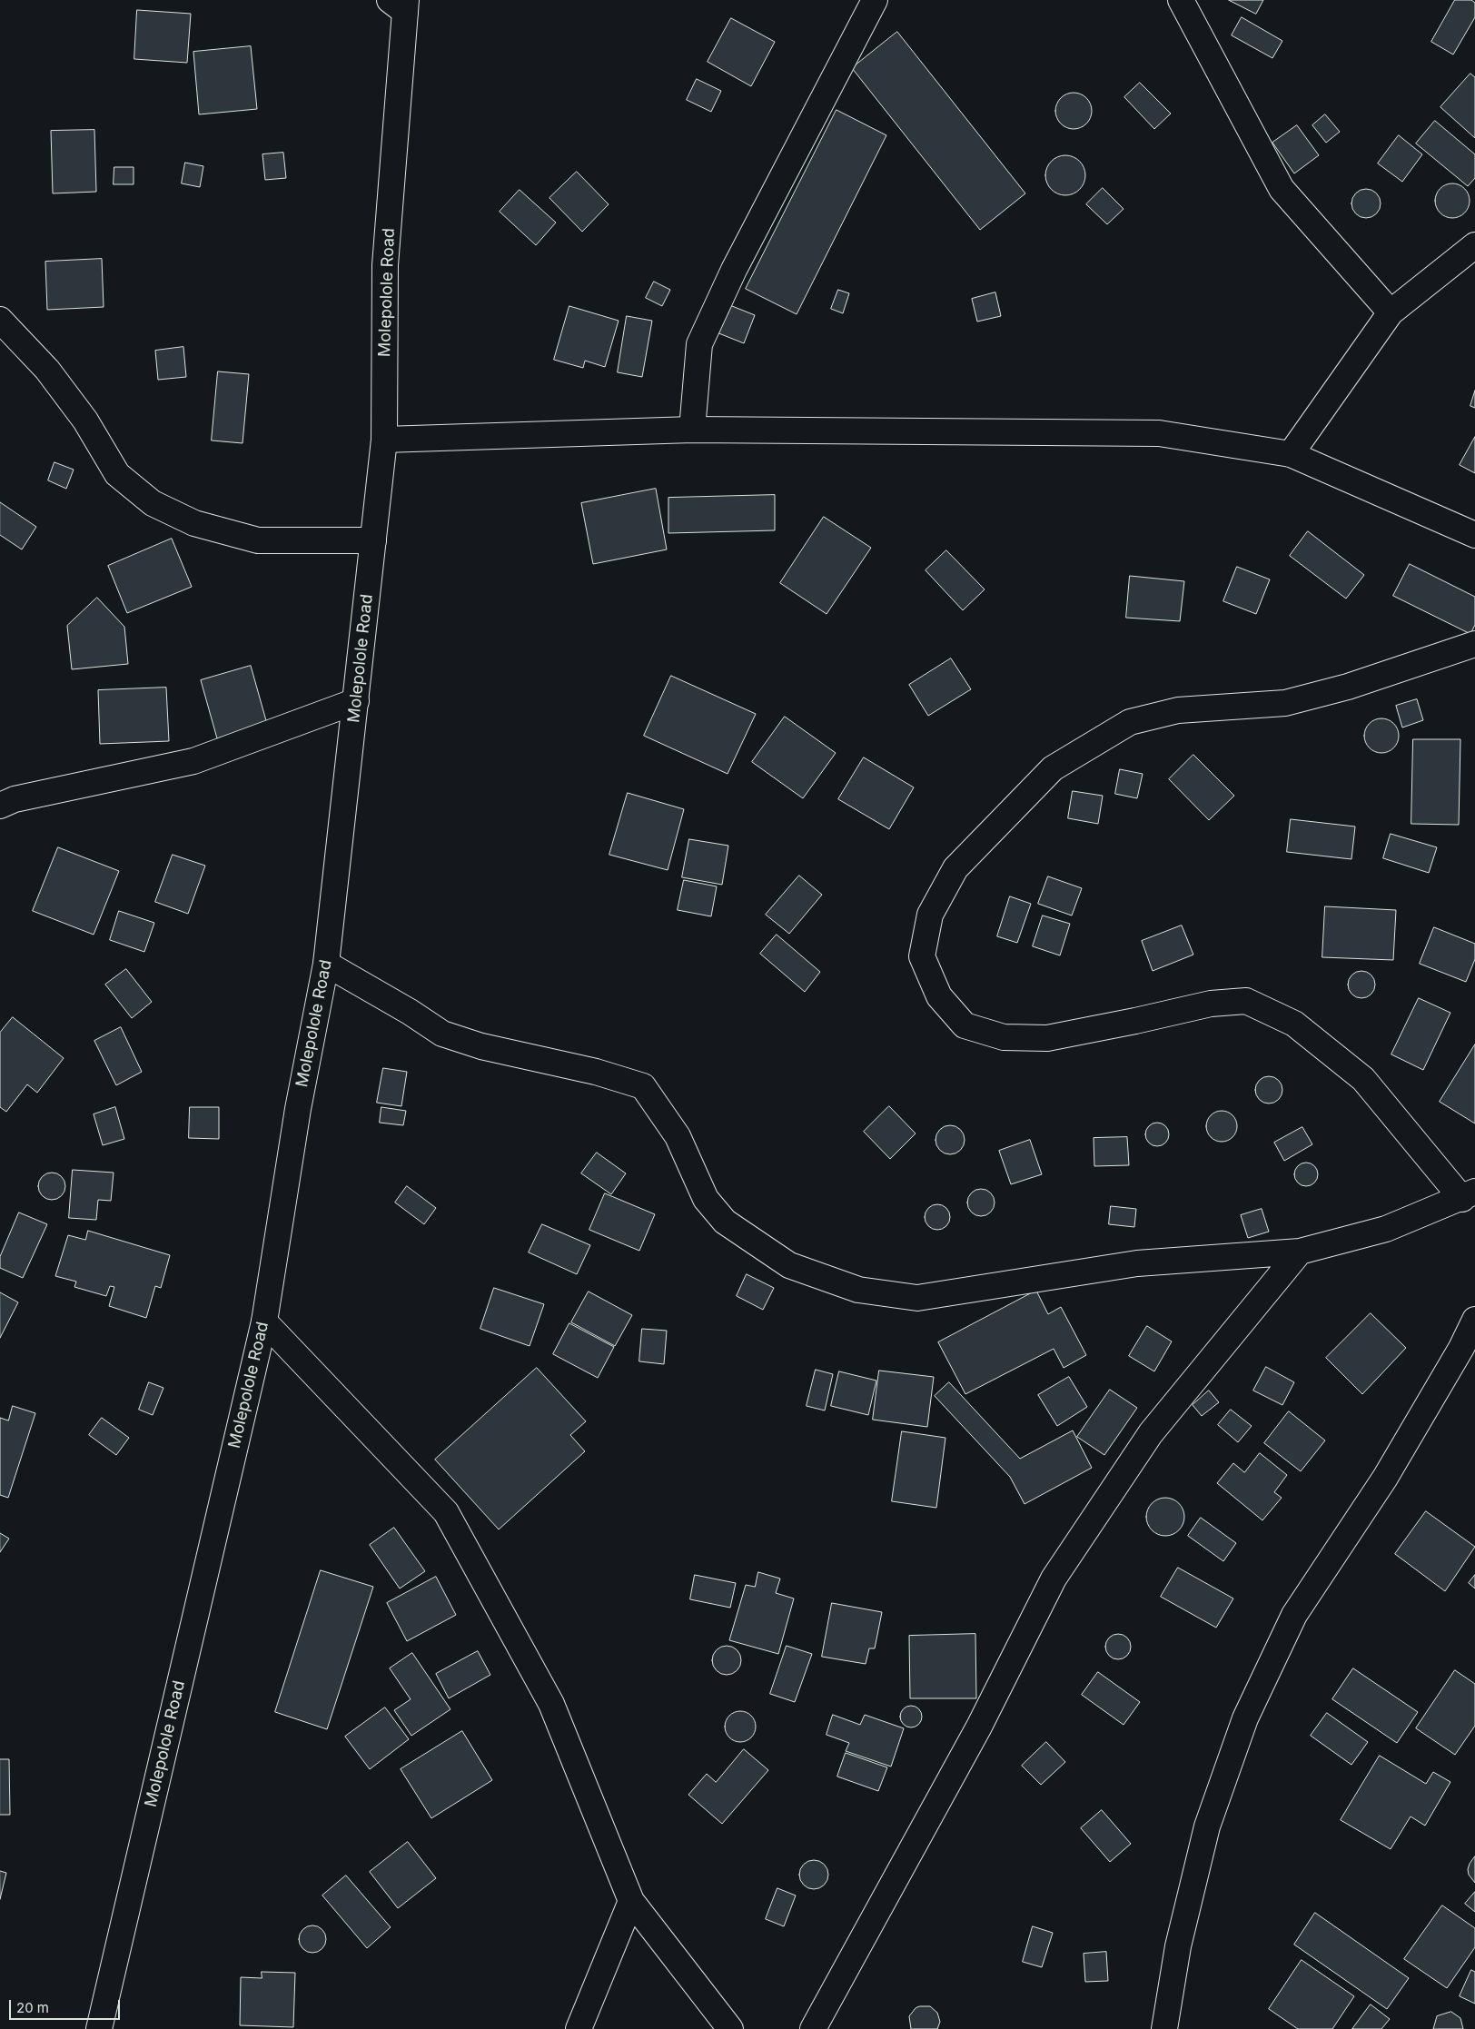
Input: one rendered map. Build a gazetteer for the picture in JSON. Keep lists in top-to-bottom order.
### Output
{
  "streets": {
    "street": ["Molepolole Road"]
  },
  "scale_bar": "20 m"
}
